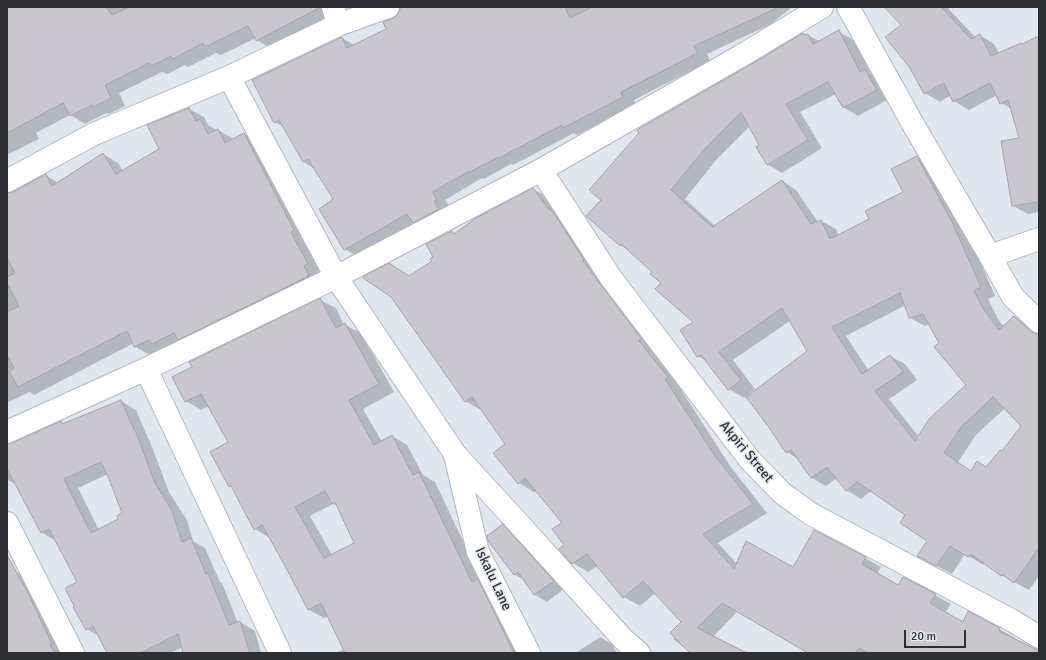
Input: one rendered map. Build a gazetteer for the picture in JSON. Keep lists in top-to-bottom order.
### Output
{
  "streets": {
    "street": ["Akpiri Street", "Iskalu Lane"]
  },
  "scale_bar": "20 m"
}
